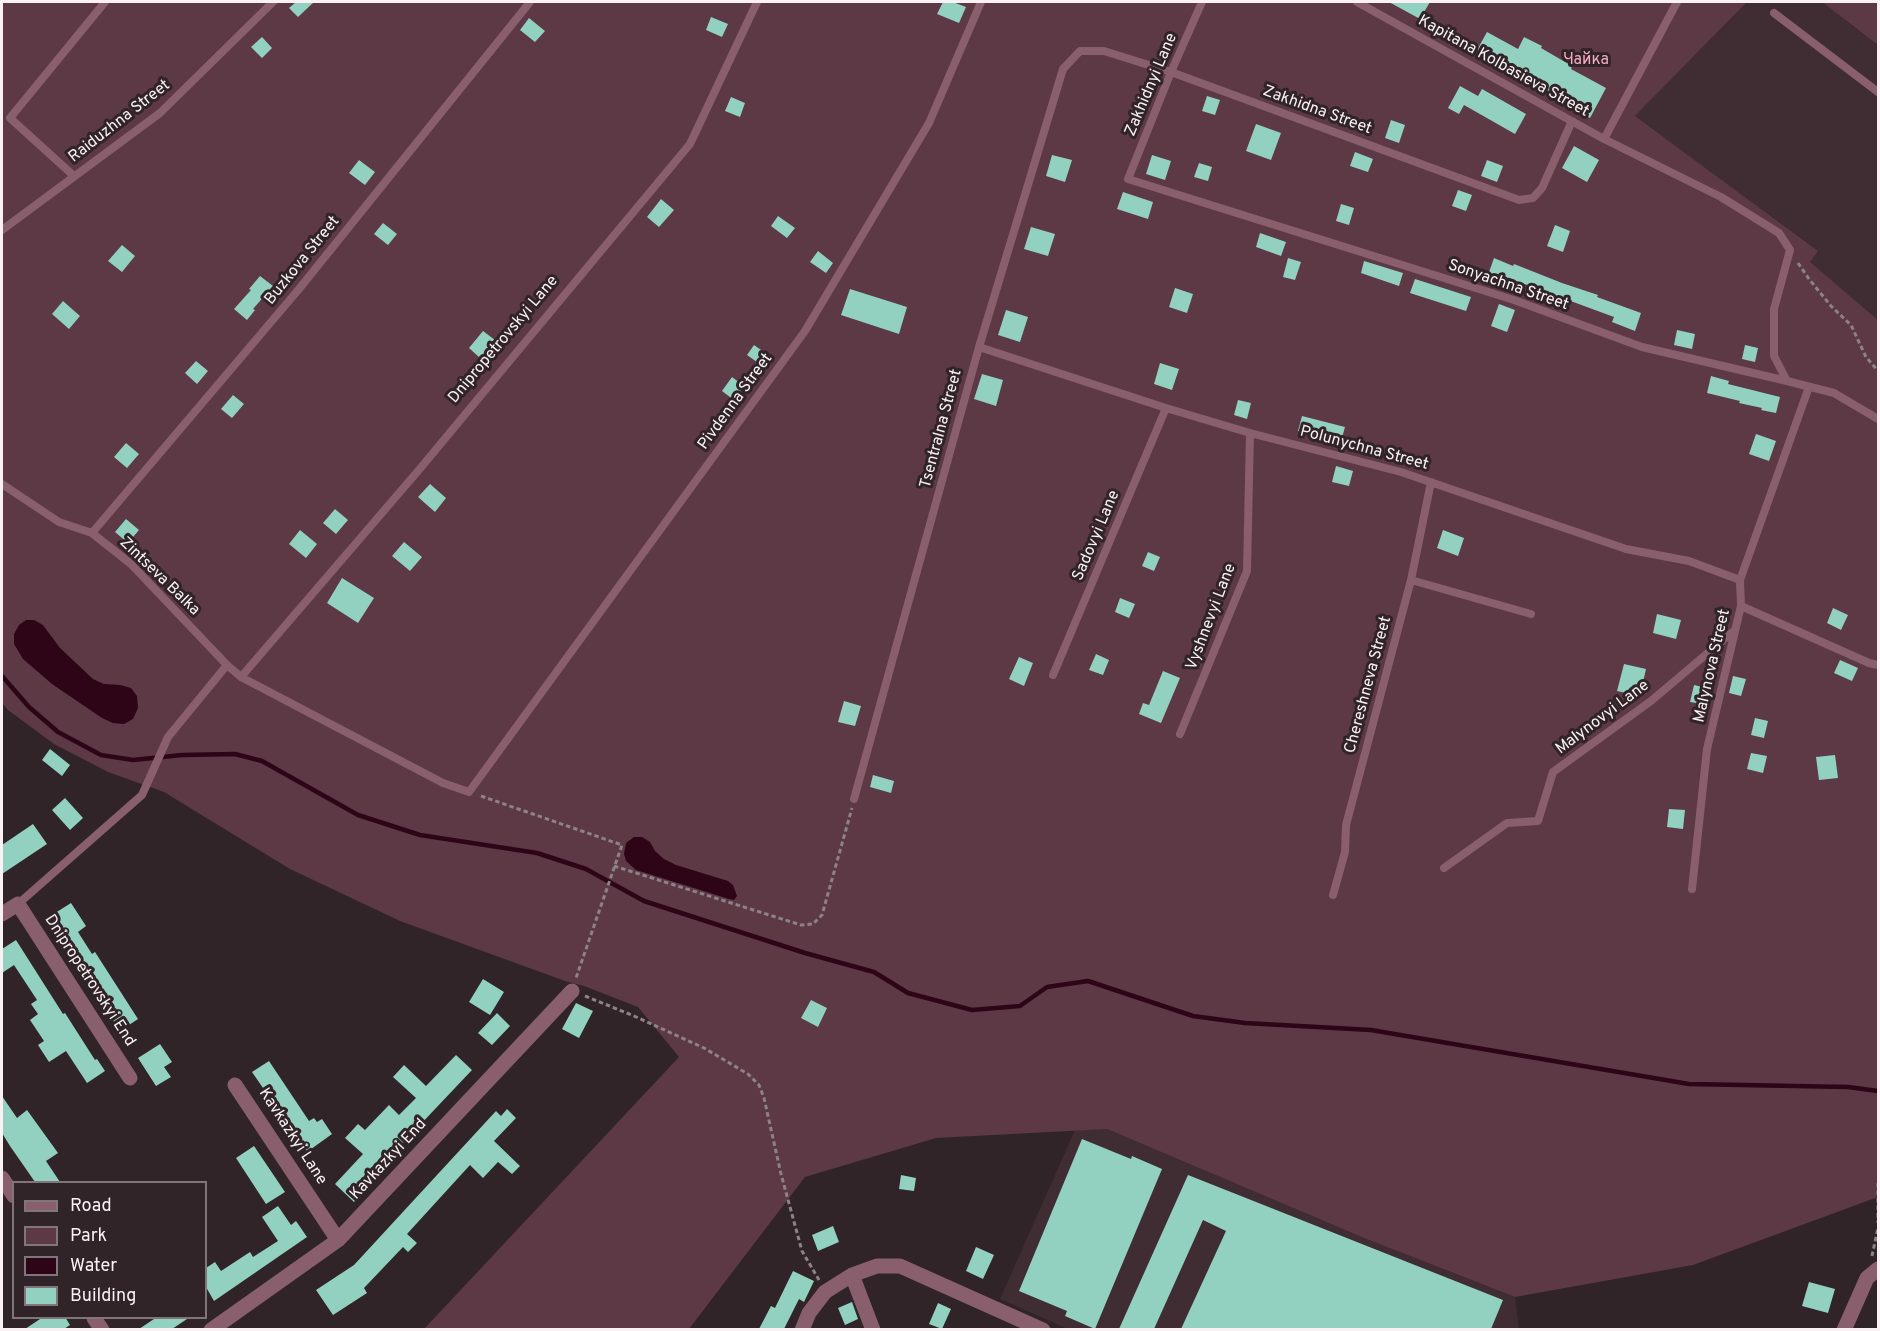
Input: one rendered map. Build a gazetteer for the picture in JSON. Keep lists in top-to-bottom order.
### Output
{
  "streets": {
    "street": ["Dnipropetrovskyi End", "Kavkazkyi Lane", "Kavkazkyi End"],
    "lane": [
      "Kapitana Kolbasieva Street",
      "Zakhidnyi Lane",
      "Zakhidna Street",
      "Raiduzhna Street",
      "Buzkova Street",
      "Sonyachna Street",
      "Dnipropetrovskyi Lane",
      "Pivdenna Street",
      "Tsentralna Street",
      "Polunychna Street",
      "Sadovyi Lane",
      "Zintseva Balka",
      "Vyshnevyi Lane",
      "Malynova Street",
      "Chereshneva Street",
      "Malynovyi Lane"
    ]
  },
  "crossings": [
    ["Kapitana Kolbasieva Street", "Zakhidna Street"],
    ["Zakhidnyi Lane", "Zakhidna Street"],
    ["Zakhidnyi Lane", "Sonyachna Street"],
    ["Zakhidna Street", "Tsentralna Street"],
    ["Buzkova Street", "Zintseva Balka"],
    ["Sonyachna Street", "Malynova Street"],
    ["Dnipropetrovskyi Lane", "Zintseva Balka"],
    ["Pivdenna Street", "Zintseva Balka"],
    ["Tsentralna Street", "Polunychna Street"],
    ["Polunychna Street", "Sadovyi Lane"],
    ["Polunychna Street", "Vyshnevyi Lane"],
    ["Polunychna Street", "Malynova Street"],
    ["Polunychna Street", "Chereshneva Street"],
    ["Malynova Street", "Malynovyi Lane"],
    ["Kavkazkyi Lane", "Kavkazkyi End"]
  ],
  "parks": ["Чайка"],
  "legend": [
    "Road",
    "Park",
    "Water",
    "Building"
  ]
}
